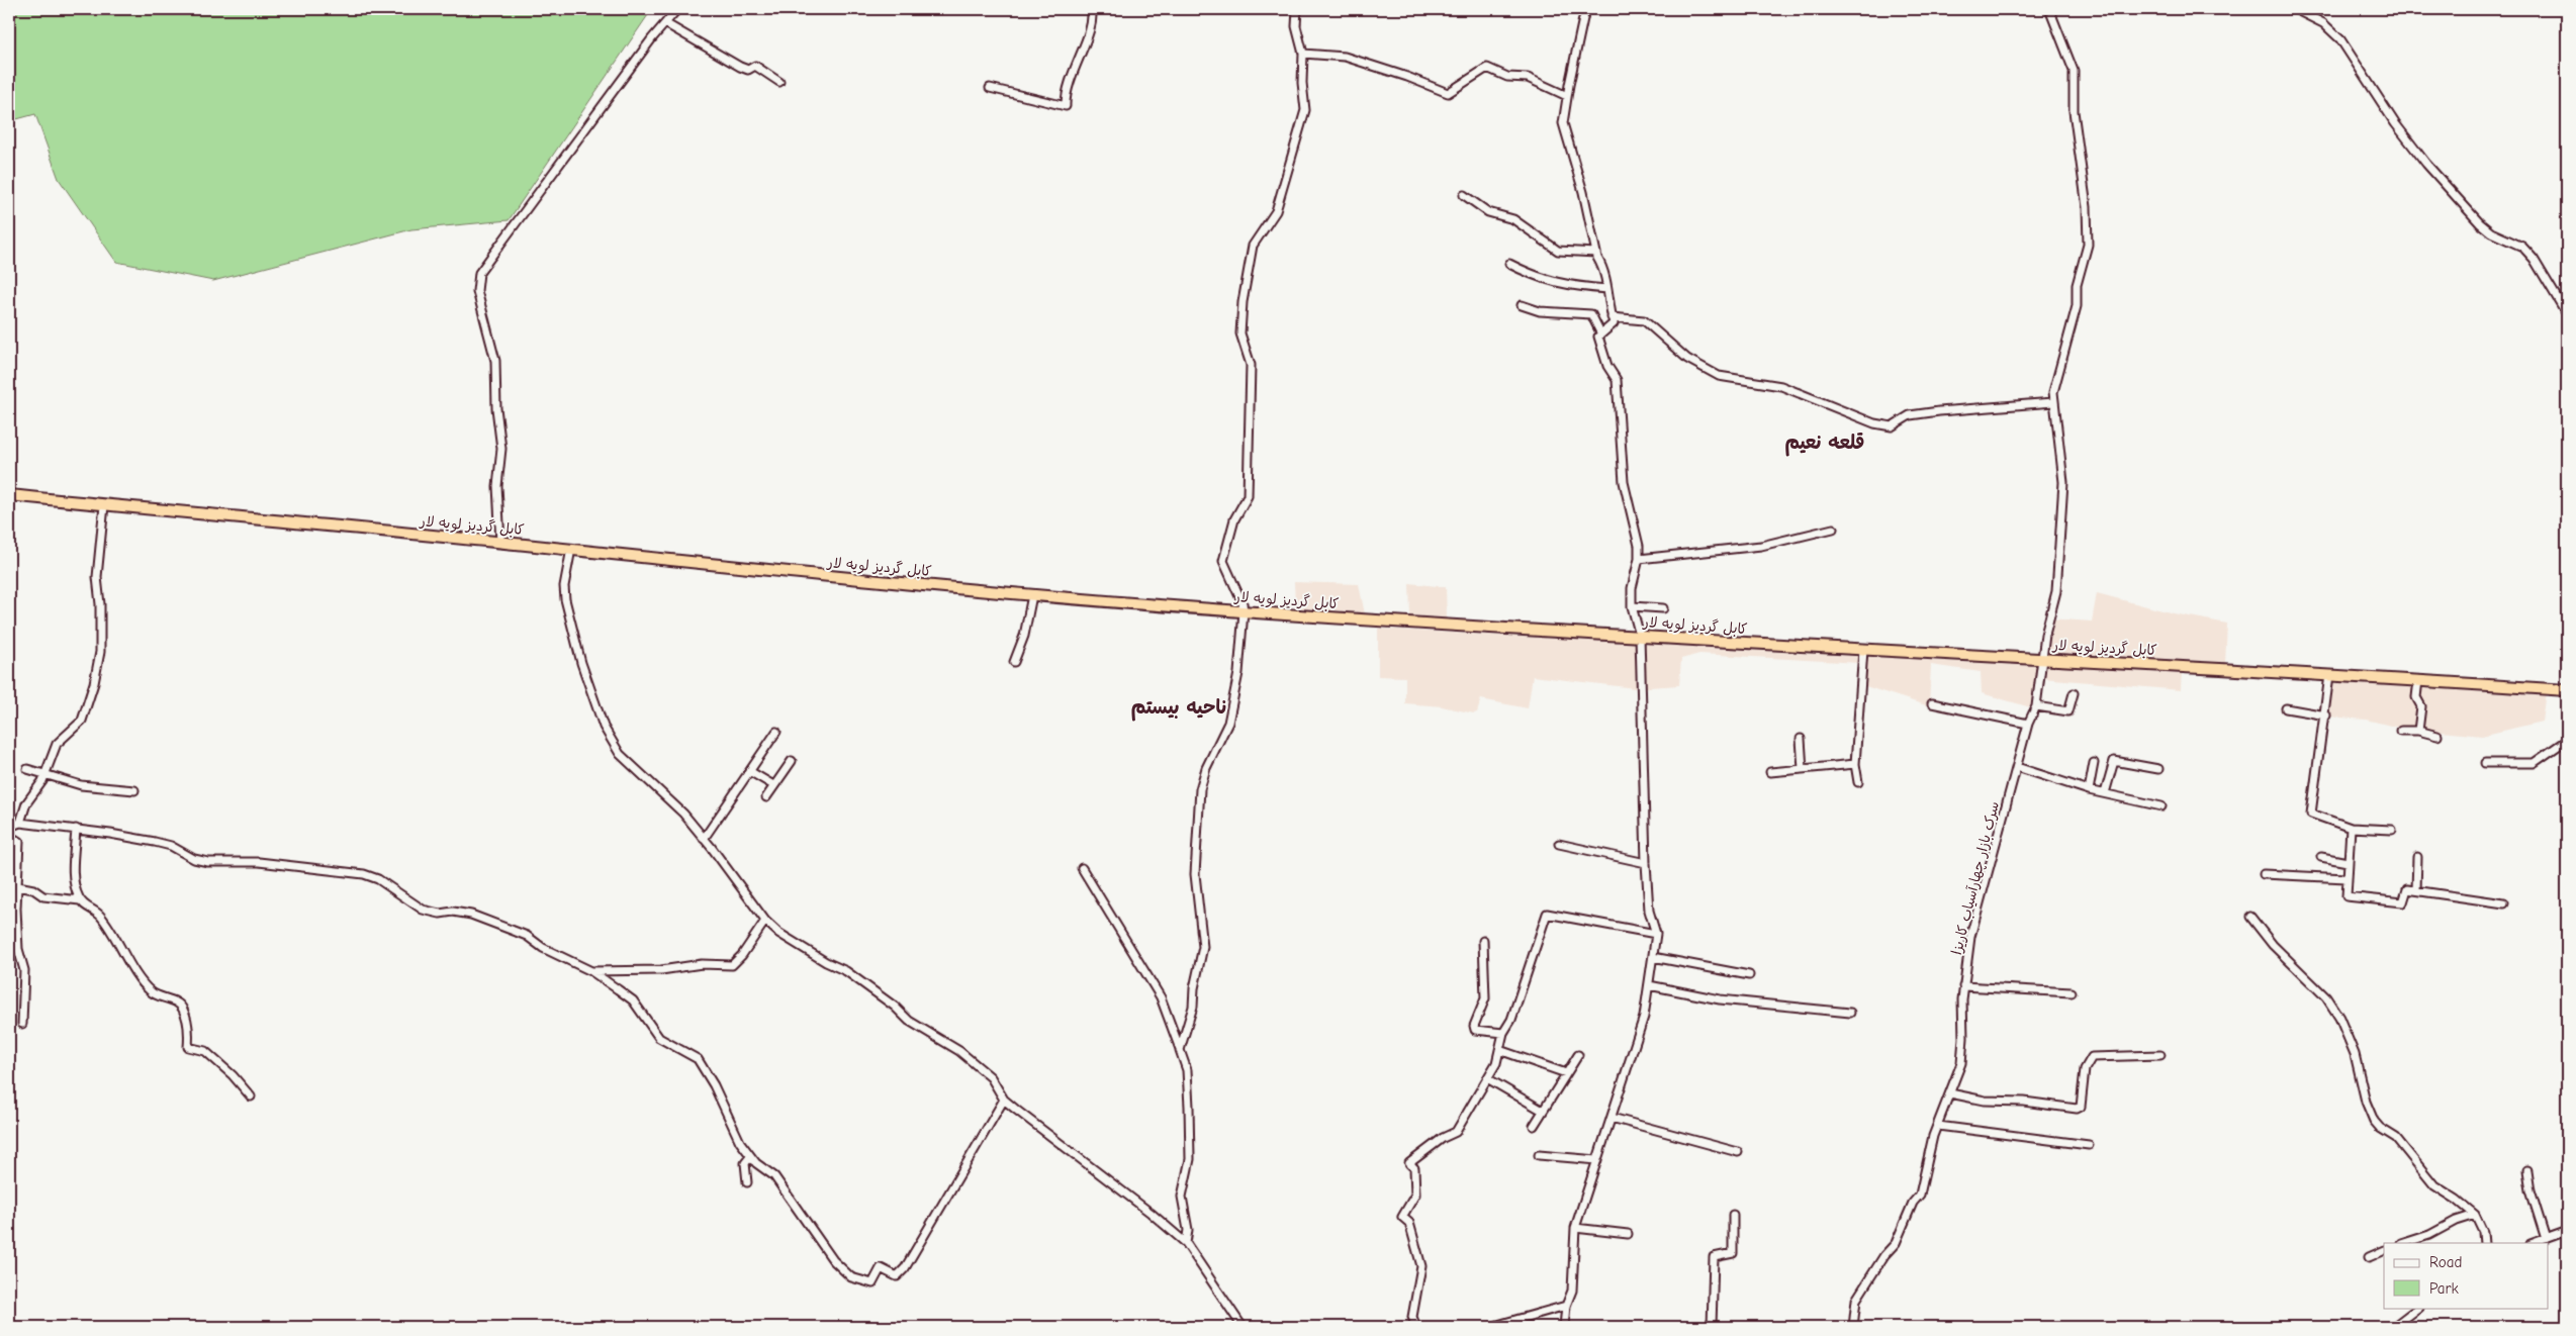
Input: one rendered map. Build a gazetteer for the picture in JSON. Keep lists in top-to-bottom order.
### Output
{
  "streets": {
    "highway": ["کابل گردیز لویه لار"],
    "street": ["سرک بازار چهارآسیاب کاریزا"]
  },
  "crossings": [
    ["کابل گردیز لویه لار", "سرک بازار چهارآسیاب کاریزا"]
  ],
  "districts": ["قلعه نعيم", "ناحیه بیستم"],
  "legend": ["Road", "Park"]
}
